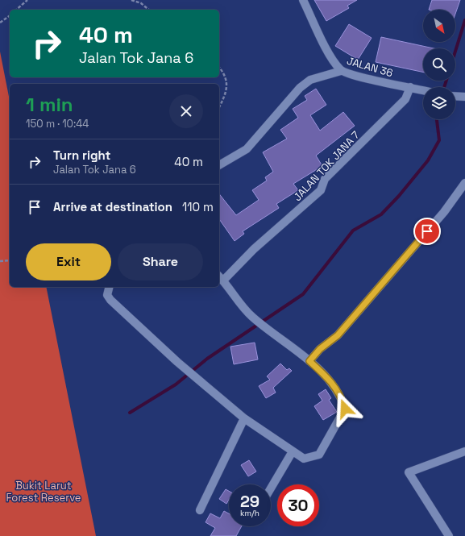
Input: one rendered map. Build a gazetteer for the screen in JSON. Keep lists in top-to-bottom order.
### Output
{
  "streets": {
    "street": ["JALAN 36", "JALAN TOK JANA 7"]
  },
  "crossings": [
    ["JALAN 36", "JALAN TOK JANA 7"]
  ],
  "parks": ["Bukit Larut Forest Reserve"],
  "north": "bottom right",
  "page": {
    "turn": ["40 m", "Jalan Tok Jana 6"],
    "heading": ["1 min", "150 m · 10:44"],
    "list": [
      {
        "name": "Turn right",
        "note": "Jalan Tok Jana 6",
        "value": "40 m"
      },
      {
        "name": "Arrive at destination",
        "value": "110 m"
      }
    ],
    "buttons": ["Exit", "Share"],
    "speed": "29 km/h",
    "limit": "30"
  }
}
